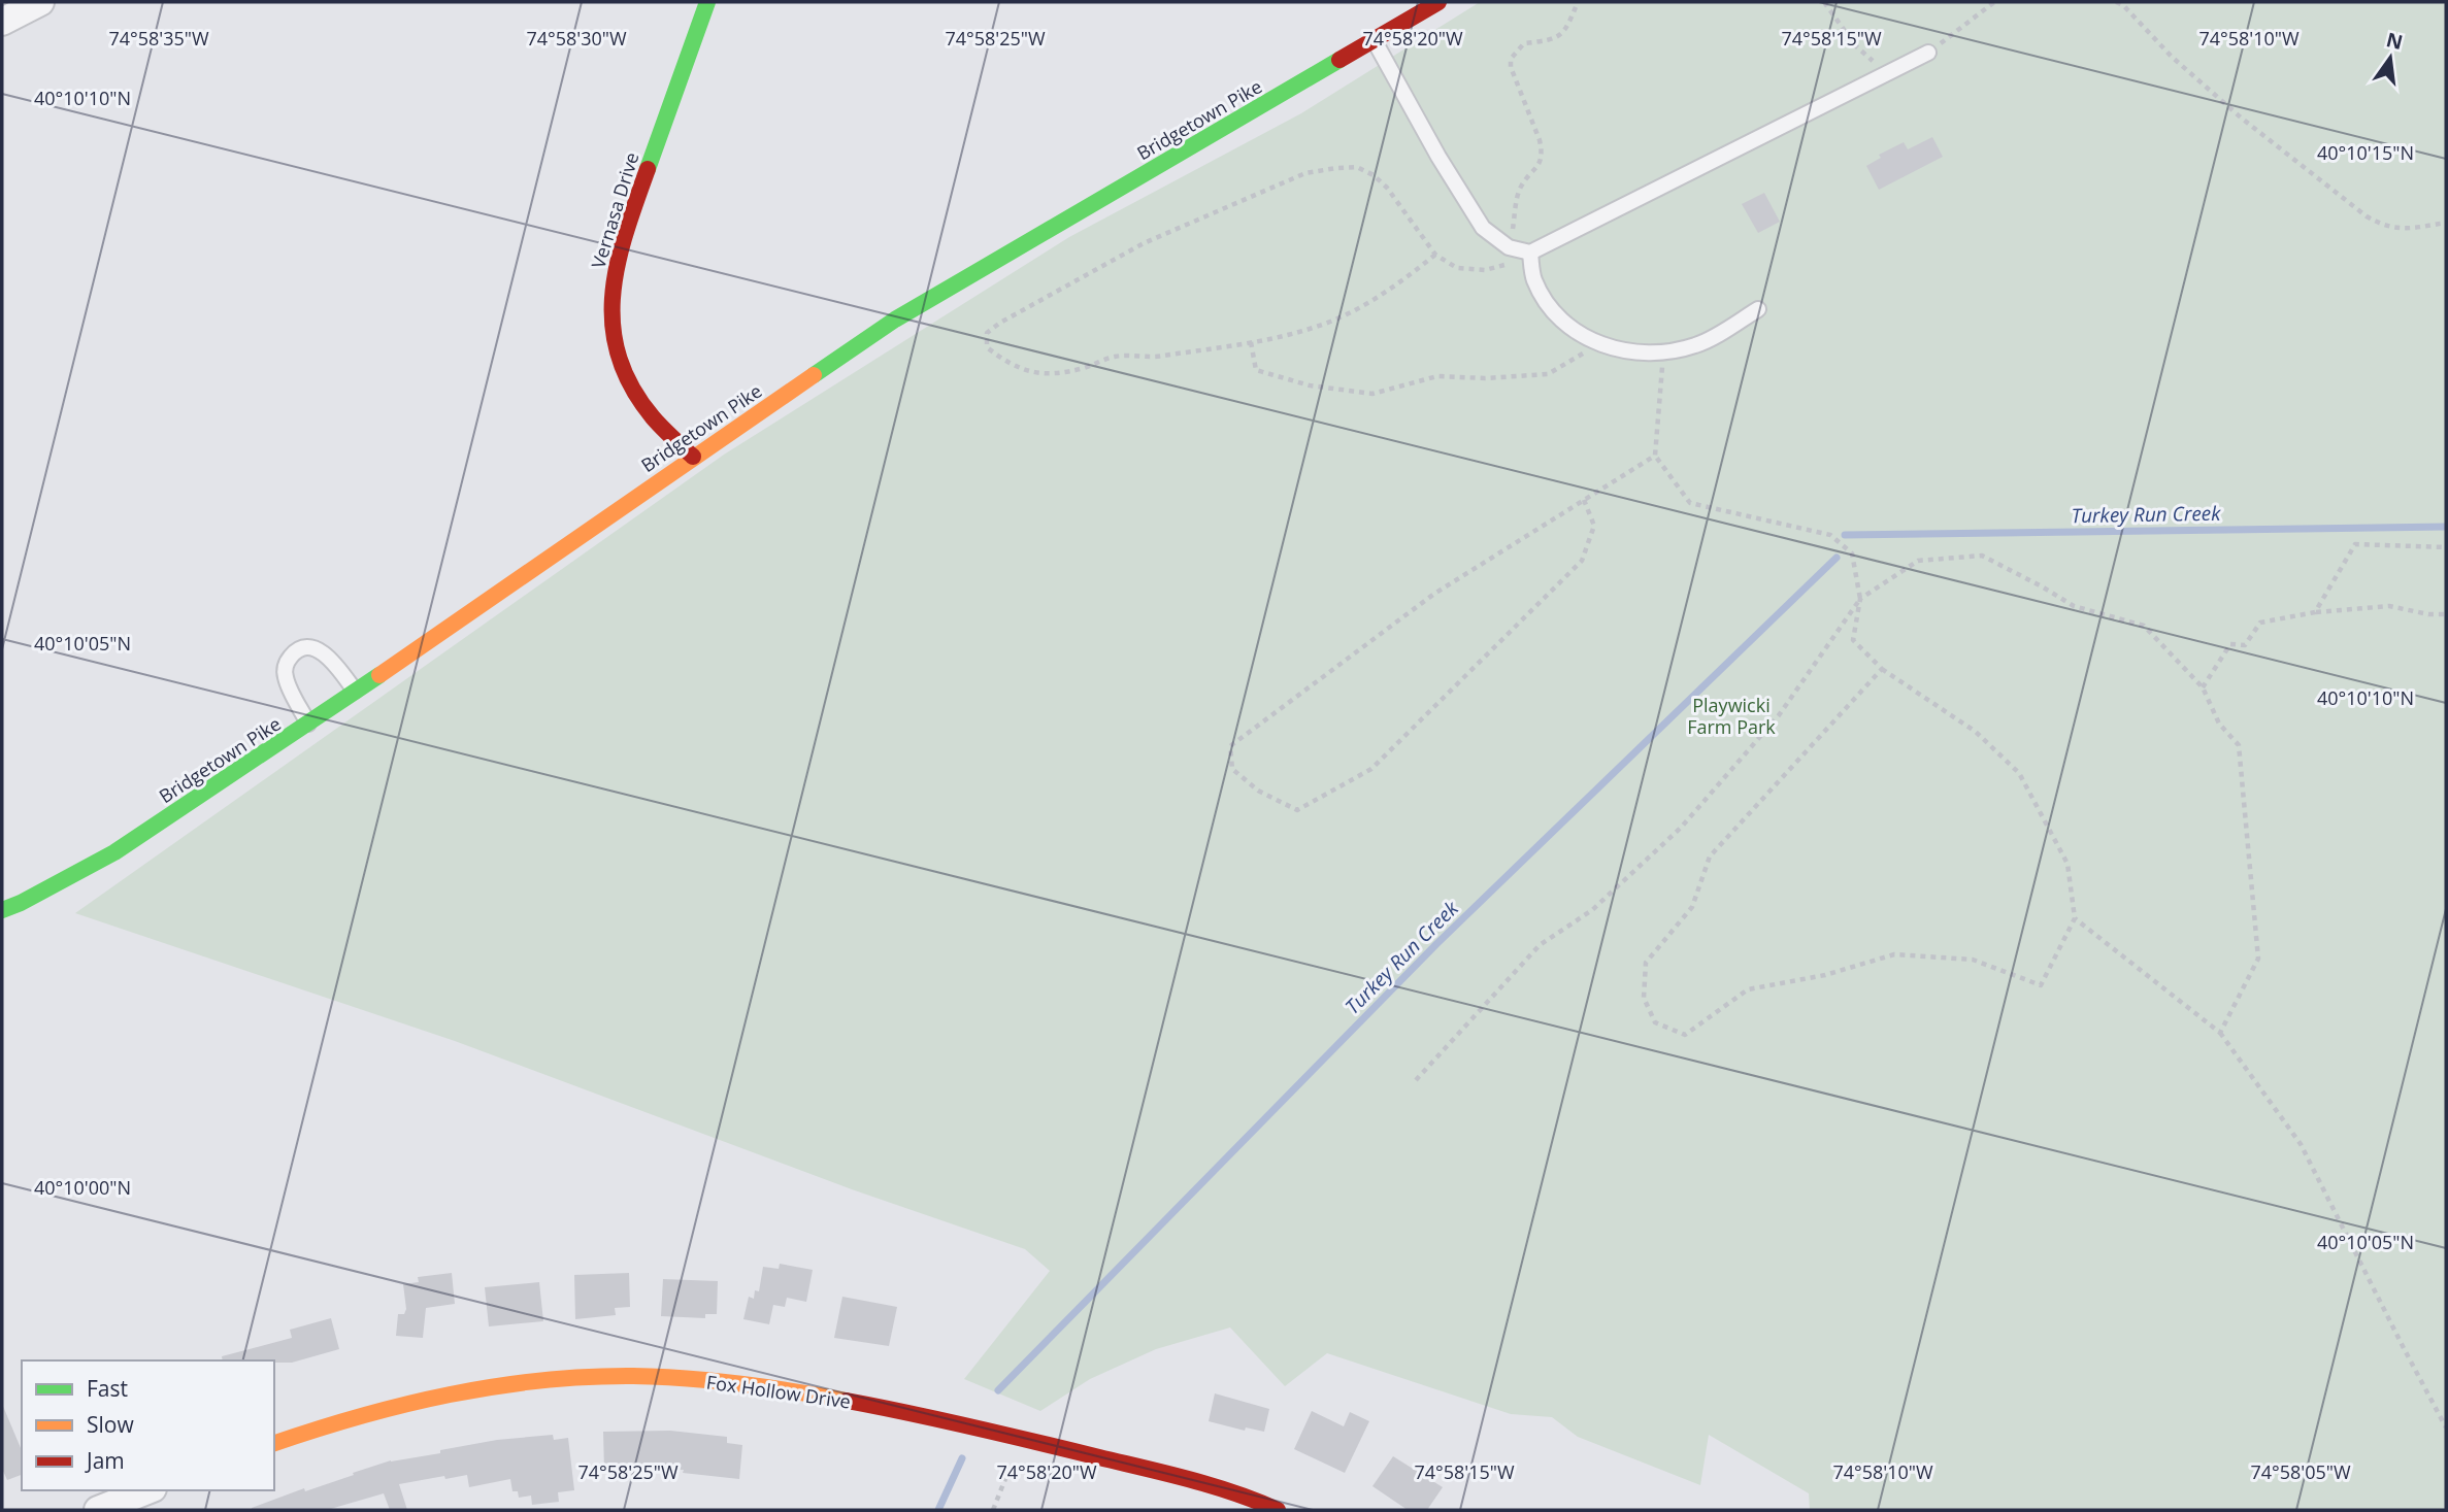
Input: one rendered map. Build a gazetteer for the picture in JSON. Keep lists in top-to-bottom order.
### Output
{
  "streets": {
    "main road": ["Bridgetown Pike", "Vernasa Drive", "Fox Hollow Drive"]
  },
  "crossings": [
    ["Bridgetown Pike", "Vernasa Drive"]
  ],
  "water": ["Turkey Run Creek"],
  "parks": ["Playwicki Farm Park"],
  "legend": ["Fast", "Slow", "Jam"],
  "north": "top",
  "coordinates": [
    "74°58'35\"W",
    "74°58'30\"W",
    "74°58'25\"W",
    "74°58'20\"W",
    "74°58'15\"W",
    "74°58'10\"W",
    "40°10'10\"N",
    "40°10'15\"N",
    "40°10'05\"N",
    "40°10'00\"N",
    "74°58'05\"W"
  ]
}
